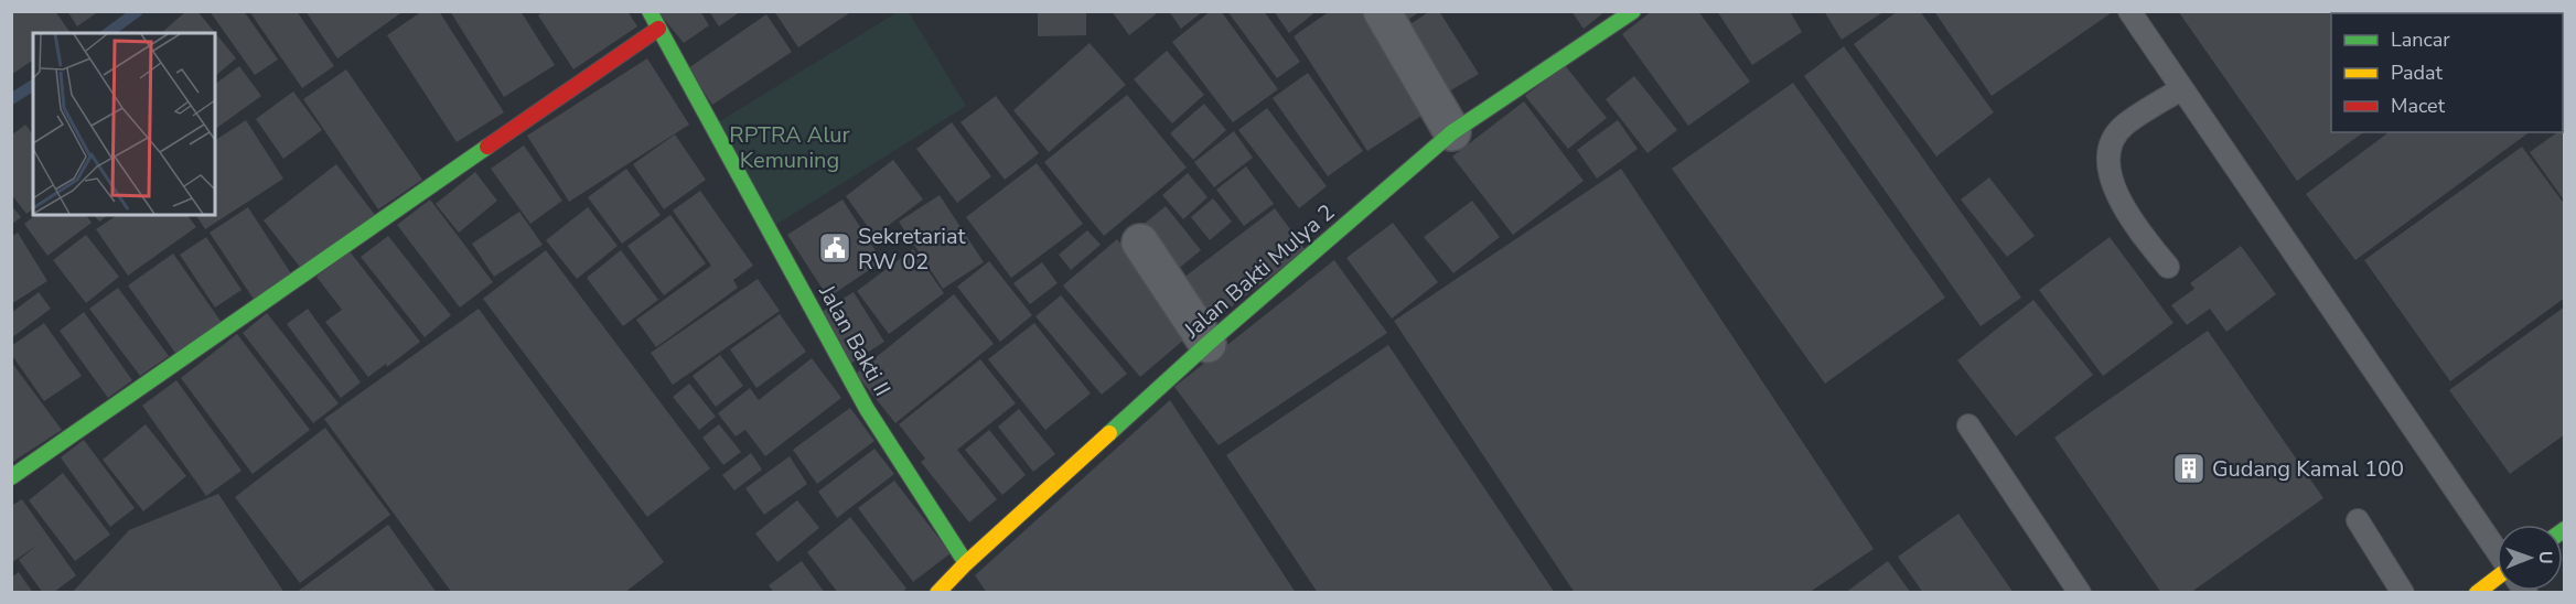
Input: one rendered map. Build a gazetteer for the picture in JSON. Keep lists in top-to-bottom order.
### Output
{
  "streets": {
    "street": ["Jalan Bakti Mulya 2", "Jalan Bakti II"]
  },
  "crossings": [
    ["Jalan Bakti Mulya 2", "Jalan Bakti II"]
  ],
  "parks": ["RPTRA Alur Kemuning"],
  "places": {
    "public building": ["Sekretariat RW 02"],
    "building": ["Gudang Kamal 100"]
  },
  "legend": ["Lancar", "Padat", "Macet"],
  "north": "right"
}
